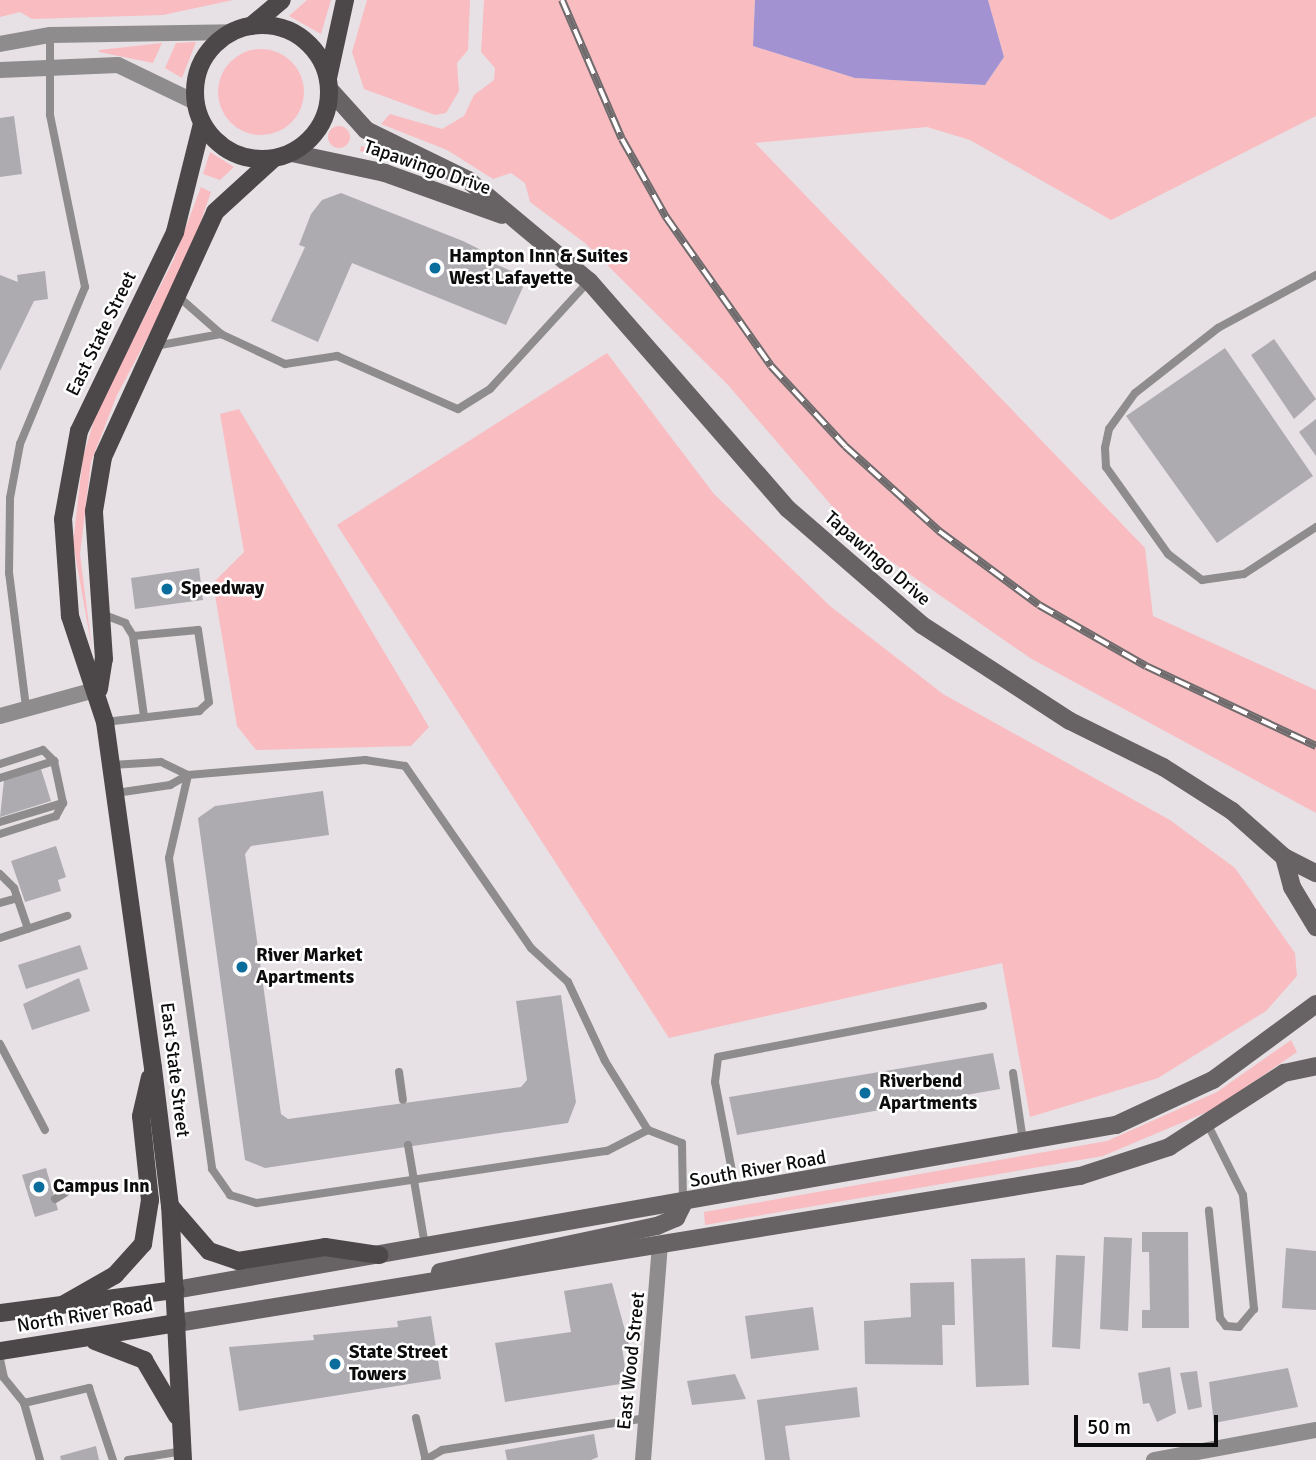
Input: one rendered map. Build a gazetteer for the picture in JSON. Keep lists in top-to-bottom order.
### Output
{
  "streets": {
    "main road": [
      "Tapawingo Drive",
      "East State Street",
      "South River Road",
      "North River Road"
    ],
    "street": ["East Wood Street"]
  },
  "crossings": [
    ["Tapawingo Drive", "East State Street"],
    ["East State Street", "South River Road"],
    ["East State Street", "North River Road"],
    ["South River Road", "North River Road"]
  ],
  "places": [
    "Hampton Inn & Suites West Lafayette",
    "Speedway",
    "River Market Apartments",
    "Riverbend Apartments",
    "Campus Inn",
    "State Street Towers"
  ],
  "scale_bar": "50 m"
}
